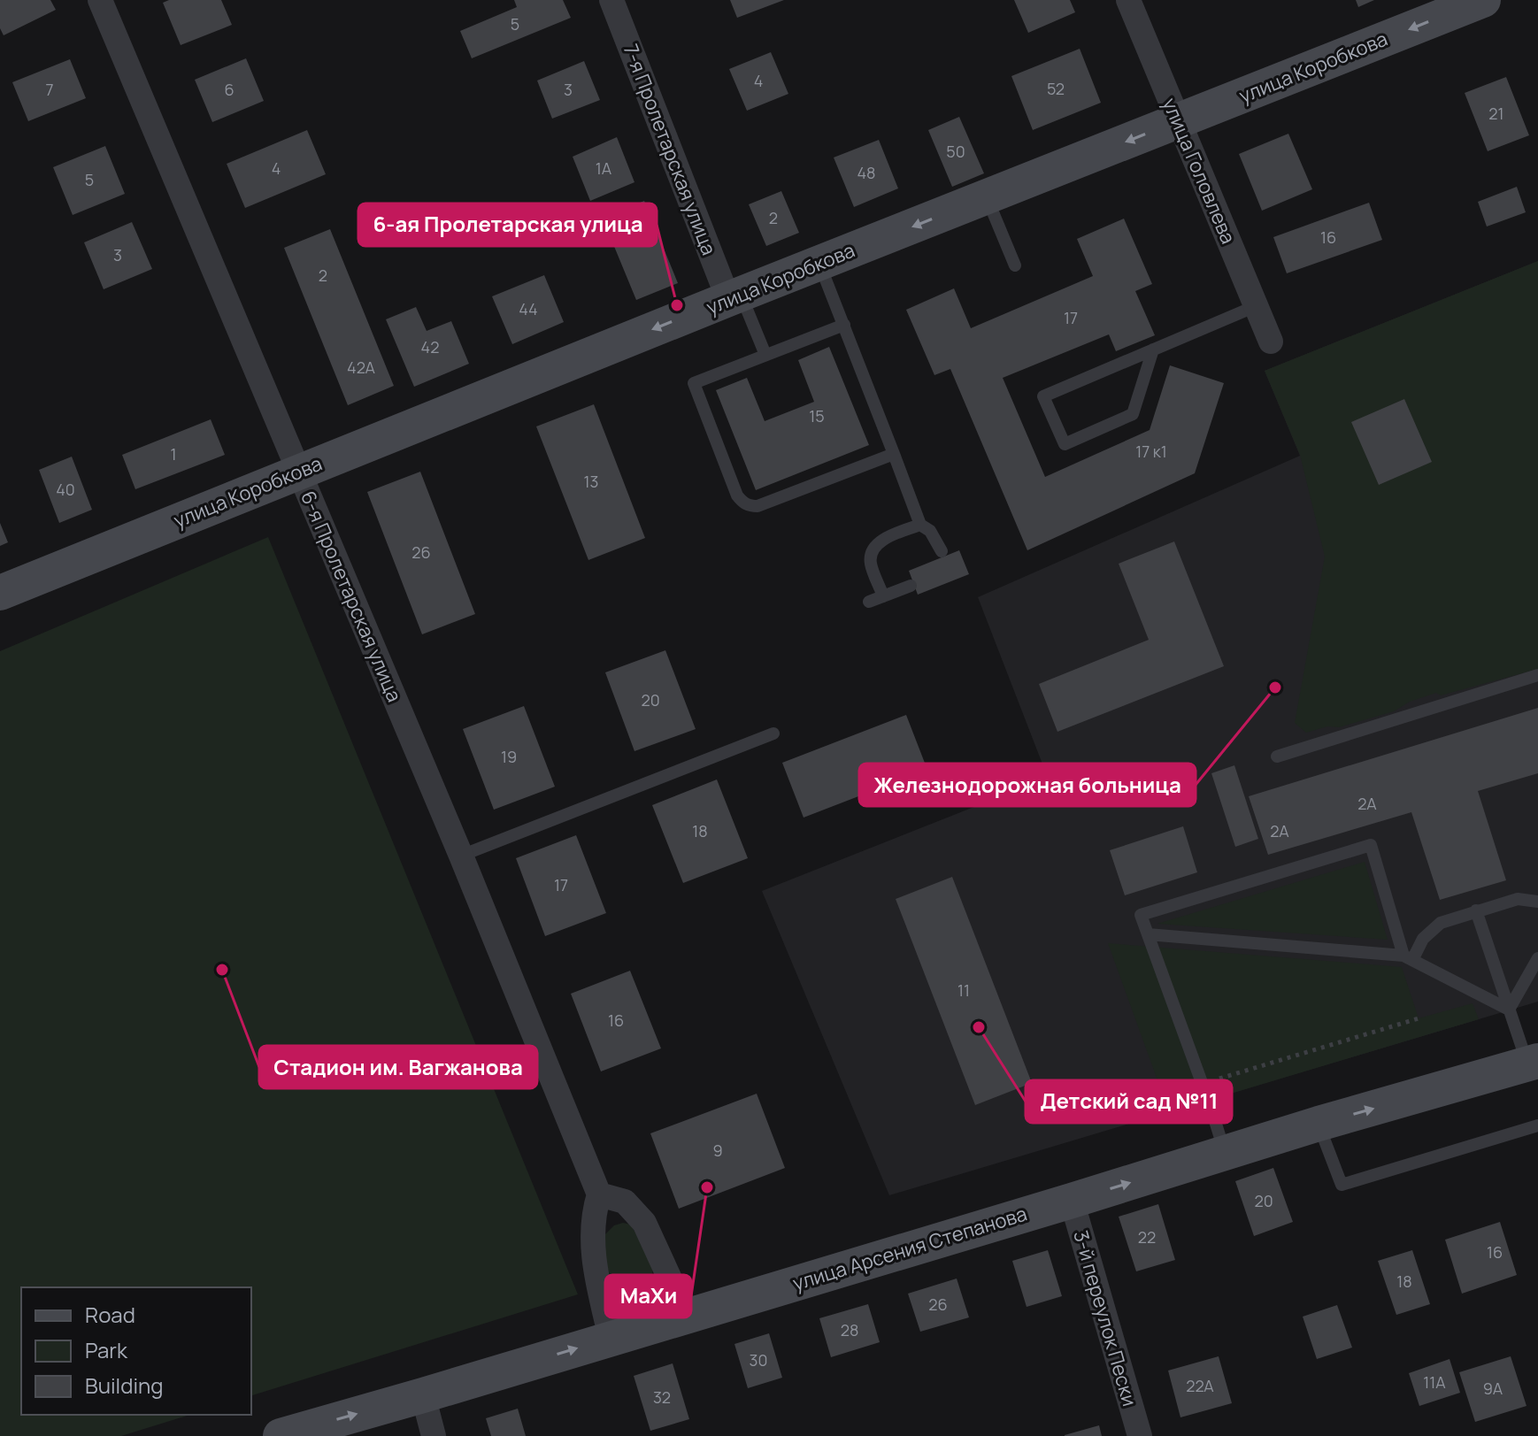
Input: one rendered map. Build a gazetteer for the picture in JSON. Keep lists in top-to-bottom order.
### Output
{
  "streets": {
    "street": [
      "улица Коробкова",
      "7-я Пролетарская улица",
      "улица Головлева",
      "6-я Пролетарская улица",
      "улица Арсения Степанова",
      "3-й переулок Пески"
    ]
  },
  "crossings": [
    ["улица Коробкова", "7-я Пролетарская улица"],
    ["улица Коробкова", "улица Головлева"],
    ["улица Коробкова", "6-я Пролетарская улица"],
    ["улица Арсения Степанова", "3-й переулок Пески"]
  ],
  "one_way": ["улица Коробкова", "улица Арсения Степанова"],
  "places": [
    "6-ая Пролетарская улица",
    "Железнодорожная больница",
    "Стадион им. Вагжанова",
    "Детский сад №11",
    "МаХи"
  ],
  "house_numbers": [
    "5",
    "4",
    "52",
    "7",
    "6",
    "3",
    "21",
    "50",
    "4",
    "1А",
    "48",
    "5",
    "2",
    "16",
    "3",
    "2",
    "44",
    "17",
    "42",
    "42А",
    "15",
    "17 к1",
    "1",
    "13",
    "40",
    "26",
    "20",
    "19",
    "2А",
    "18",
    "2А",
    "17",
    "11",
    "16",
    "9",
    "20",
    "22",
    "16",
    "18",
    "26",
    "28",
    "30",
    "11А",
    "22А",
    "9А",
    "32"
  ],
  "legend": ["Road", "Park", "Building"]
}
